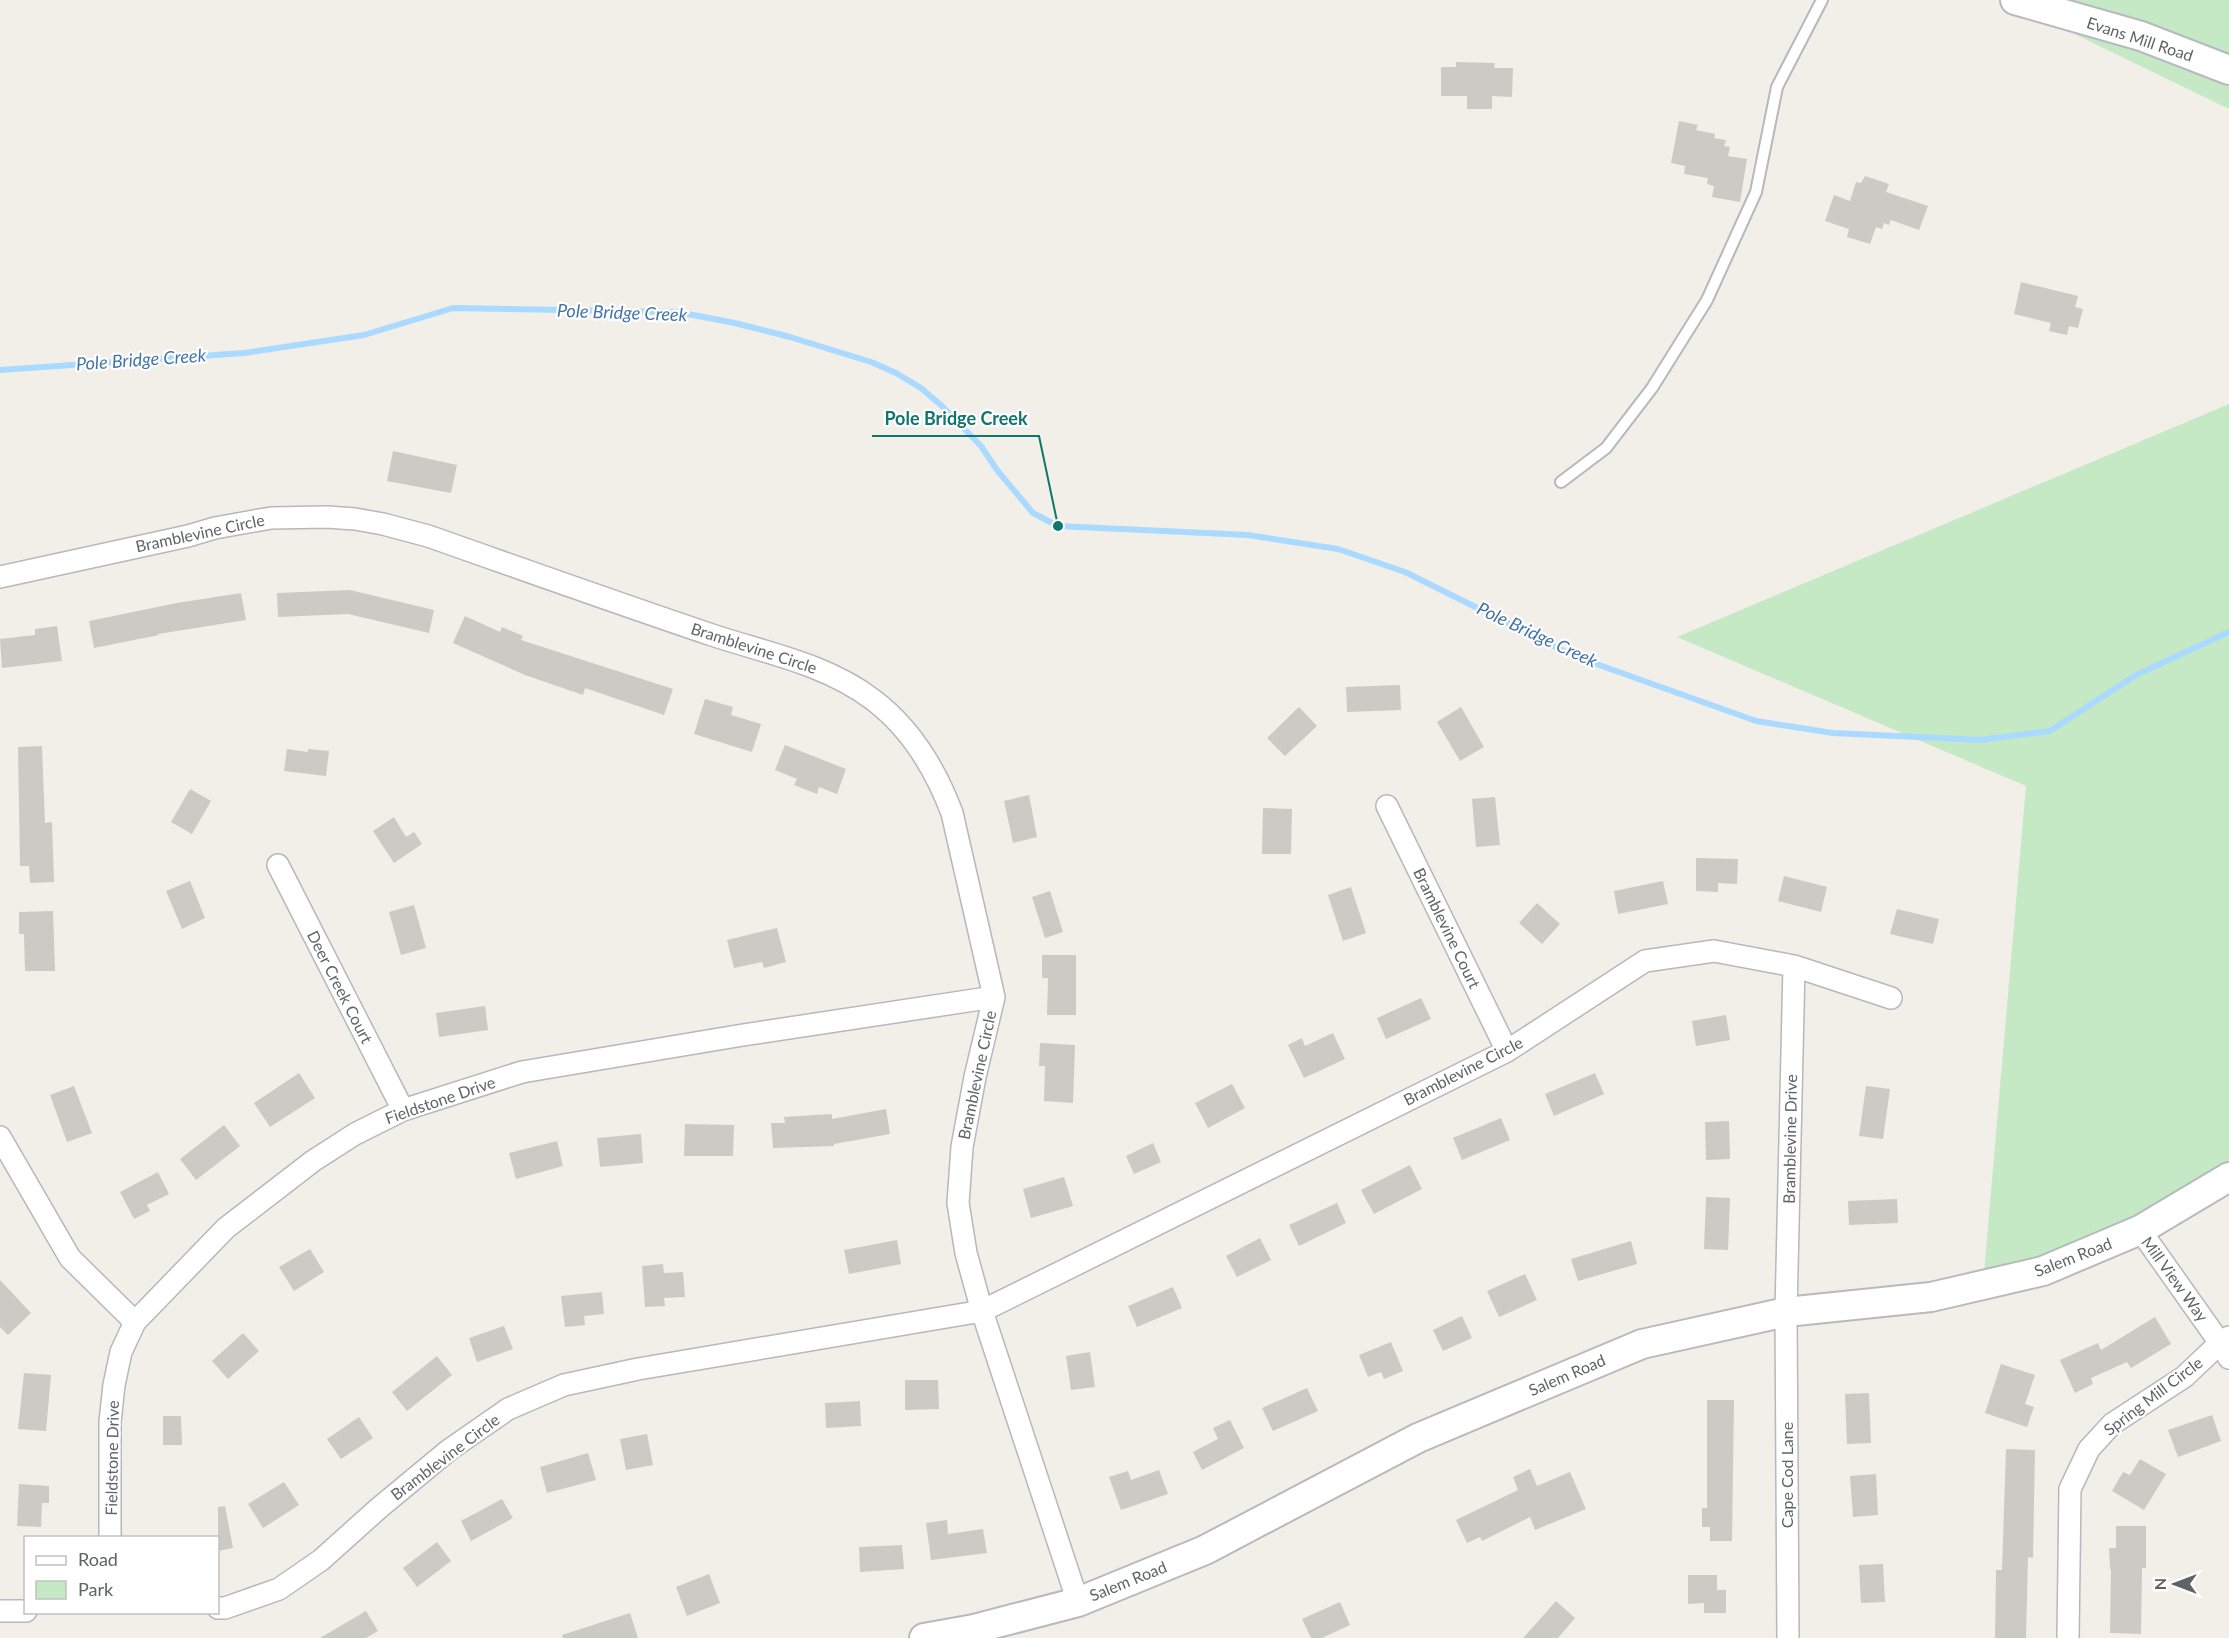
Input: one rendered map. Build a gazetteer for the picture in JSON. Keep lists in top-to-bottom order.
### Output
{
  "streets": {
    "street": [
      "Evans Mill Road",
      "Bramblevine Circle",
      "Bramblevine Court",
      "Deer Creek Court",
      "Fieldstone Drive",
      "Bramblevine Drive",
      "Salem Road",
      "Mill View Way",
      "Spring Mill Circle",
      "Cape Cod Lane"
    ]
  },
  "crossings": [
    ["Bramblevine Circle", "Bramblevine Court"],
    ["Bramblevine Circle", "Fieldstone Drive"],
    ["Bramblevine Circle", "Bramblevine Drive"],
    ["Bramblevine Circle", "Salem Road"],
    ["Deer Creek Court", "Fieldstone Drive"],
    ["Bramblevine Drive", "Salem Road"],
    ["Bramblevine Drive", "Cape Cod Lane"],
    ["Salem Road", "Mill View Way"],
    ["Salem Road", "Cape Cod Lane"],
    ["Mill View Way", "Spring Mill Circle"]
  ],
  "water": ["Pole Bridge Creek"],
  "places": ["Pole Bridge Creek"],
  "legend": ["Road", "Park"],
  "north": "left"
}
